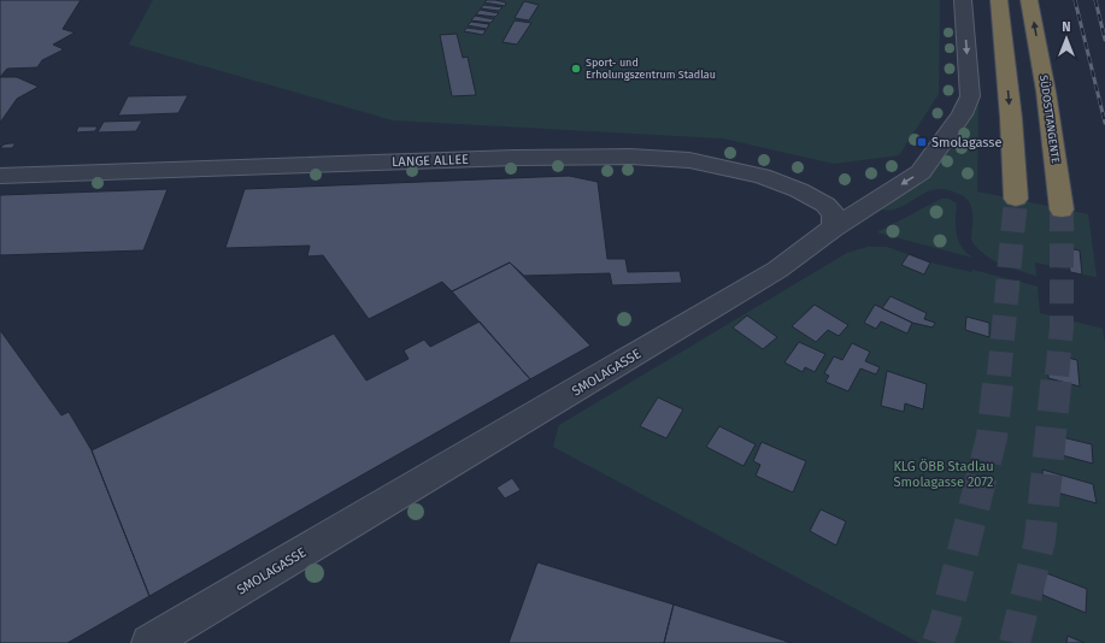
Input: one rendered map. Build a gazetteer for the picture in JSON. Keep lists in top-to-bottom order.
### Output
{
  "streets": {
    "highway": ["SÜDOSTTANGENTE"],
    "street": ["LANGE ALLEE", "SMOLAGASSE"]
  },
  "crossings": [
    ["LANGE ALLEE", "SMOLAGASSE"]
  ],
  "parks": ["KLG ÖBB Stadlau Smolagasse 2072"],
  "places": {
    "other": ["Sport- und Erholungszentrum Stadlau"],
    "transit": ["Smolagasse"]
  },
  "north": "top"
}
